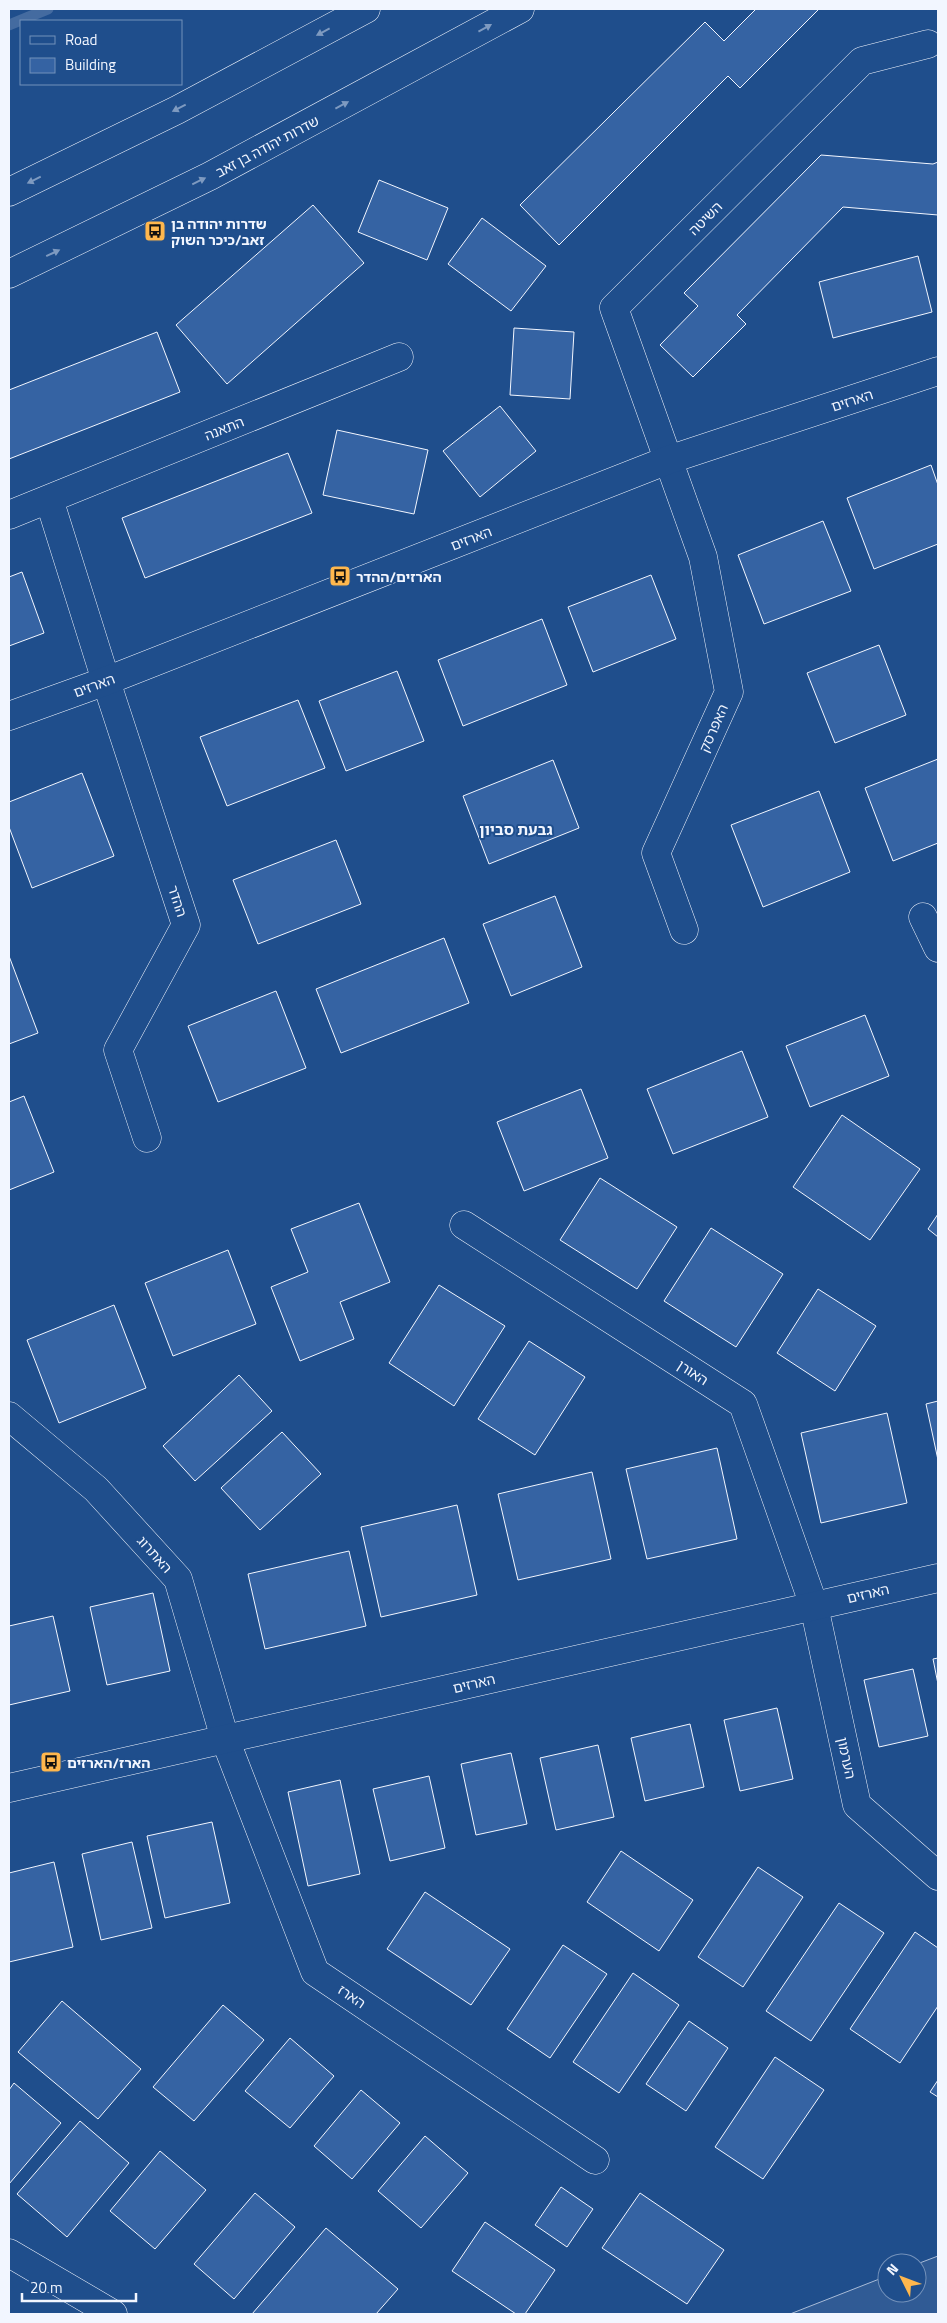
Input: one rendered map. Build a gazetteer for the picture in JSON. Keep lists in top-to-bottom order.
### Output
{
  "streets": {
    "street": [
      "שדרות יהודה בן זאב",
      "השיטה",
      "הארזים",
      "התאנה",
      "האפרסק",
      "ההדר",
      "האורן",
      "האתרוג",
      "הערמון",
      "הארז"
    ]
  },
  "crossings": [
    ["השיטה", "הארזים"],
    ["השיטה", "האפרסק"],
    ["הארזים", "האפרסק"],
    ["הארזים", "ההדר"],
    ["הארזים", "האורן"],
    ["הארזים", "האתרוג"],
    ["הארזים", "הערמון"],
    ["הארזים", "הארז"],
    ["האורן", "הערמון"],
    ["האתרוג", "הארז"]
  ],
  "districts": ["גבעת סביון"],
  "places": {
    "bus stop": ["שדרות יהודה בן זאב/כיכר השוק", "הארזים/ההדר", "הארז/הארזים"]
  },
  "legend": ["Road", "Building"],
  "scale_bar": "20 m",
  "north": "top left"
}
